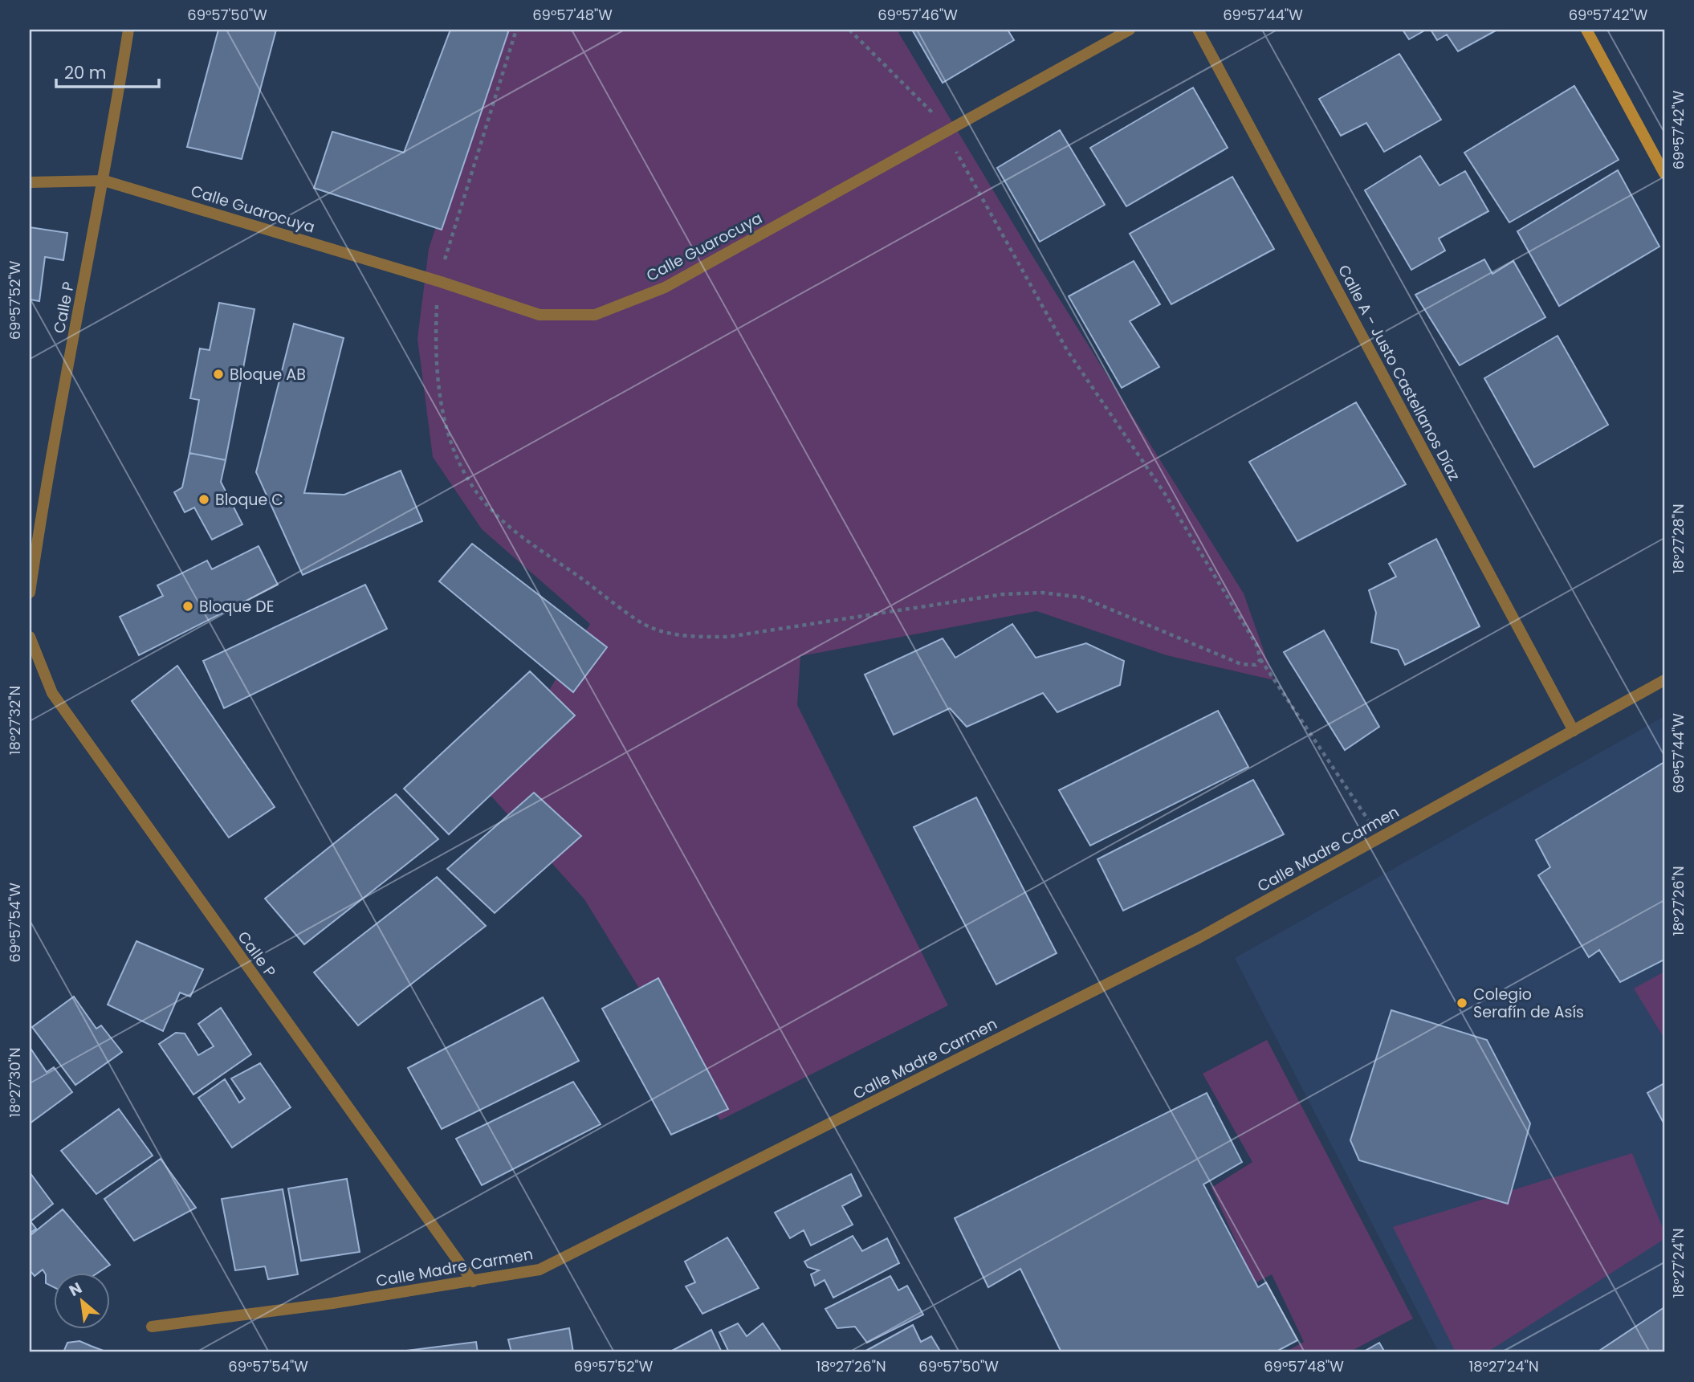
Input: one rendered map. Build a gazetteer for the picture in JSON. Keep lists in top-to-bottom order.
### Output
{
  "streets": {
    "street": [
      "Calle Guarocuya",
      "Calle P",
      "Calle A - Justo Castellanos Díaz",
      "Calle Madre Carmen"
    ]
  },
  "crossings": [
    ["Calle Guarocuya", "Calle P"],
    ["Calle P", "Calle Madre Carmen"],
    ["Calle A - Justo Castellanos Díaz", "Calle Madre Carmen"]
  ],
  "places": [
    "Bloque AB",
    "Bloque C",
    "Bloque DE",
    "Colegio Serafín de Asís"
  ],
  "scale_bar": "20 m",
  "north": "top left",
  "coordinates": [
    "69°57'50\"W",
    "69°57'48\"W",
    "69°57'46\"W",
    "69°57'44\"W",
    "69°57'42\"W",
    "69°57'52\"W",
    "18°27'28\"N",
    "18°27'32\"N",
    "18°27'26\"N",
    "69°57'54\"W",
    "18°27'30\"N",
    "18°27'24\"N"
  ]
}
